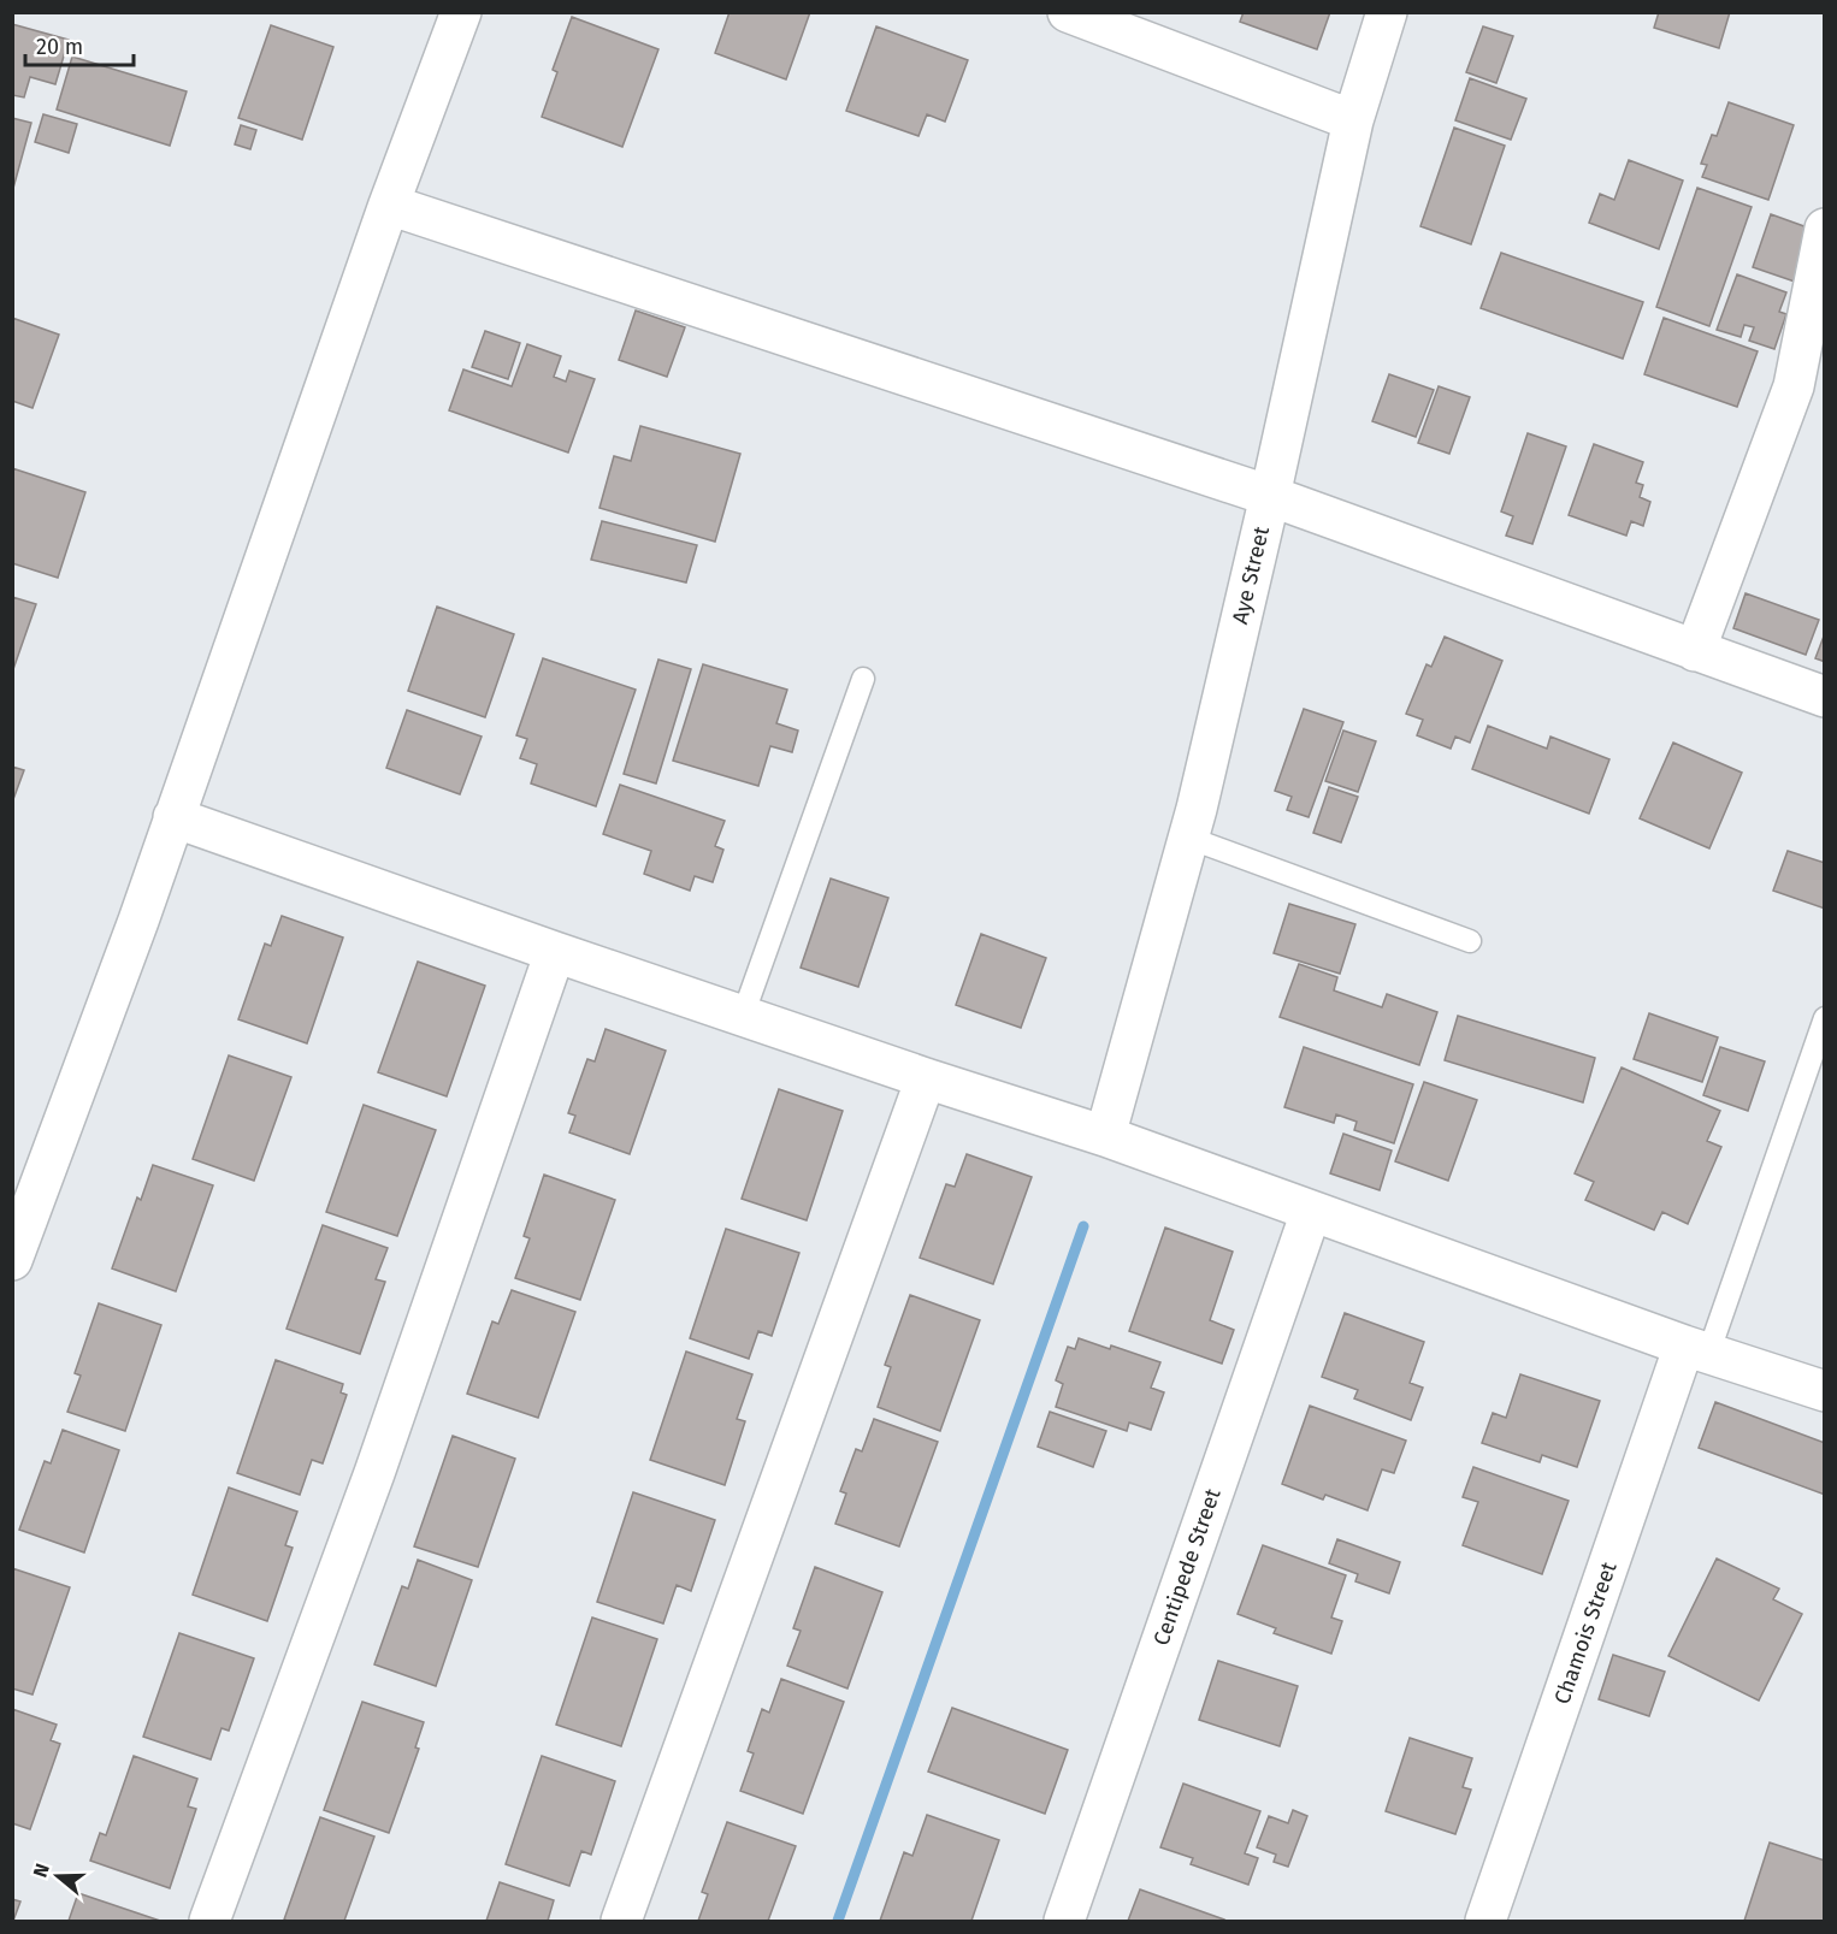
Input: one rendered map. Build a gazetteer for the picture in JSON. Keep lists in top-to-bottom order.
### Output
{
  "streets": {
    "street": ["Aye Street", "Centipede Street", "Chamois Street"]
  },
  "scale_bar": "20 m",
  "north": "left"
}
